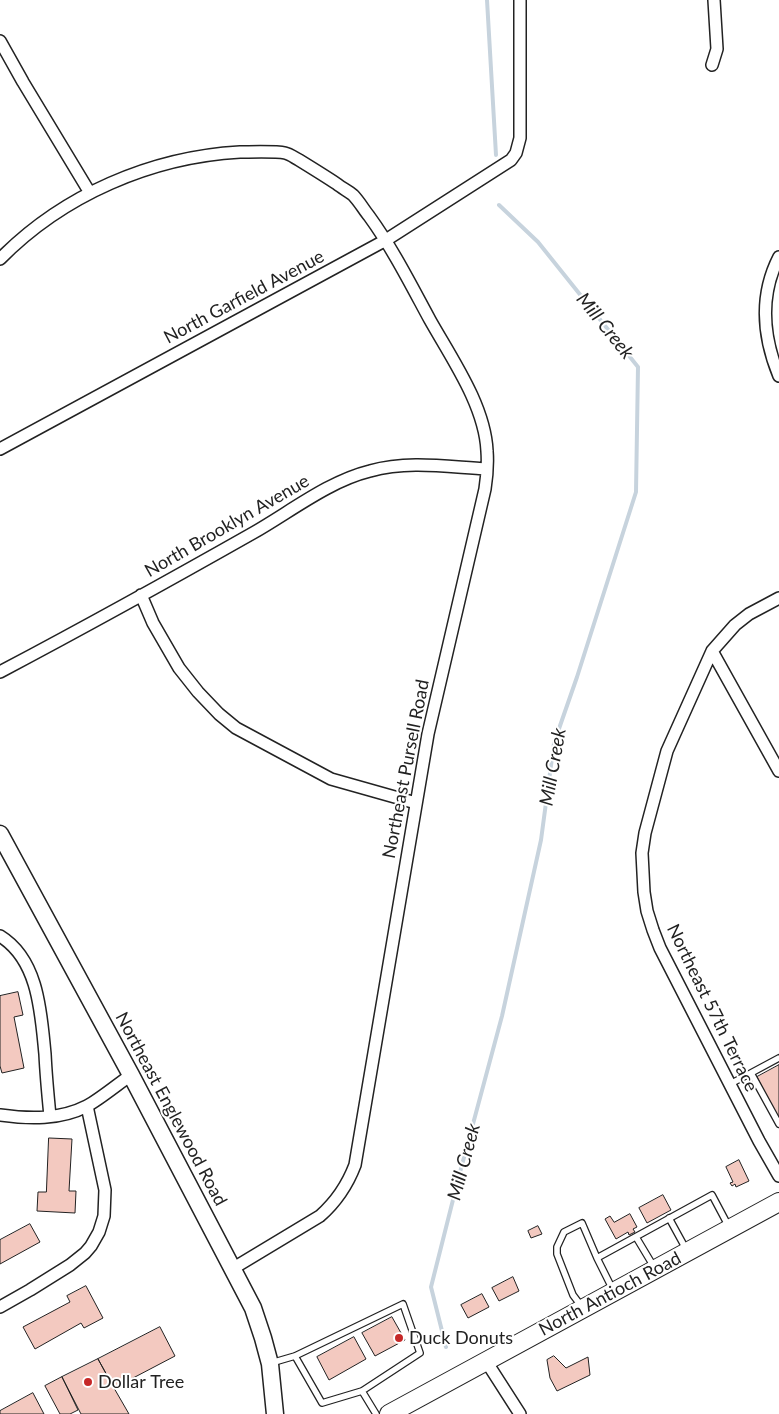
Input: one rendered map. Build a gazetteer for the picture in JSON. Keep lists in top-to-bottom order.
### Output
{
  "streets": {
    "main road": ["Northeast Englewood Road", "North Antioch Road"],
    "street": [
      "North Garfield Avenue",
      "North Brooklyn Avenue",
      "Northeast Pursell Road",
      "Northeast 57th Terrace"
    ]
  },
  "crossings": [
    ["North Garfield Avenue", "Northeast Pursell Road"],
    ["North Brooklyn Avenue", "Northeast Pursell Road"],
    ["Northeast Pursell Road", "Northeast Englewood Road"]
  ],
  "water": ["Mill Creek"],
  "places": ["Duck Donuts", "Dollar Tree"]
}
